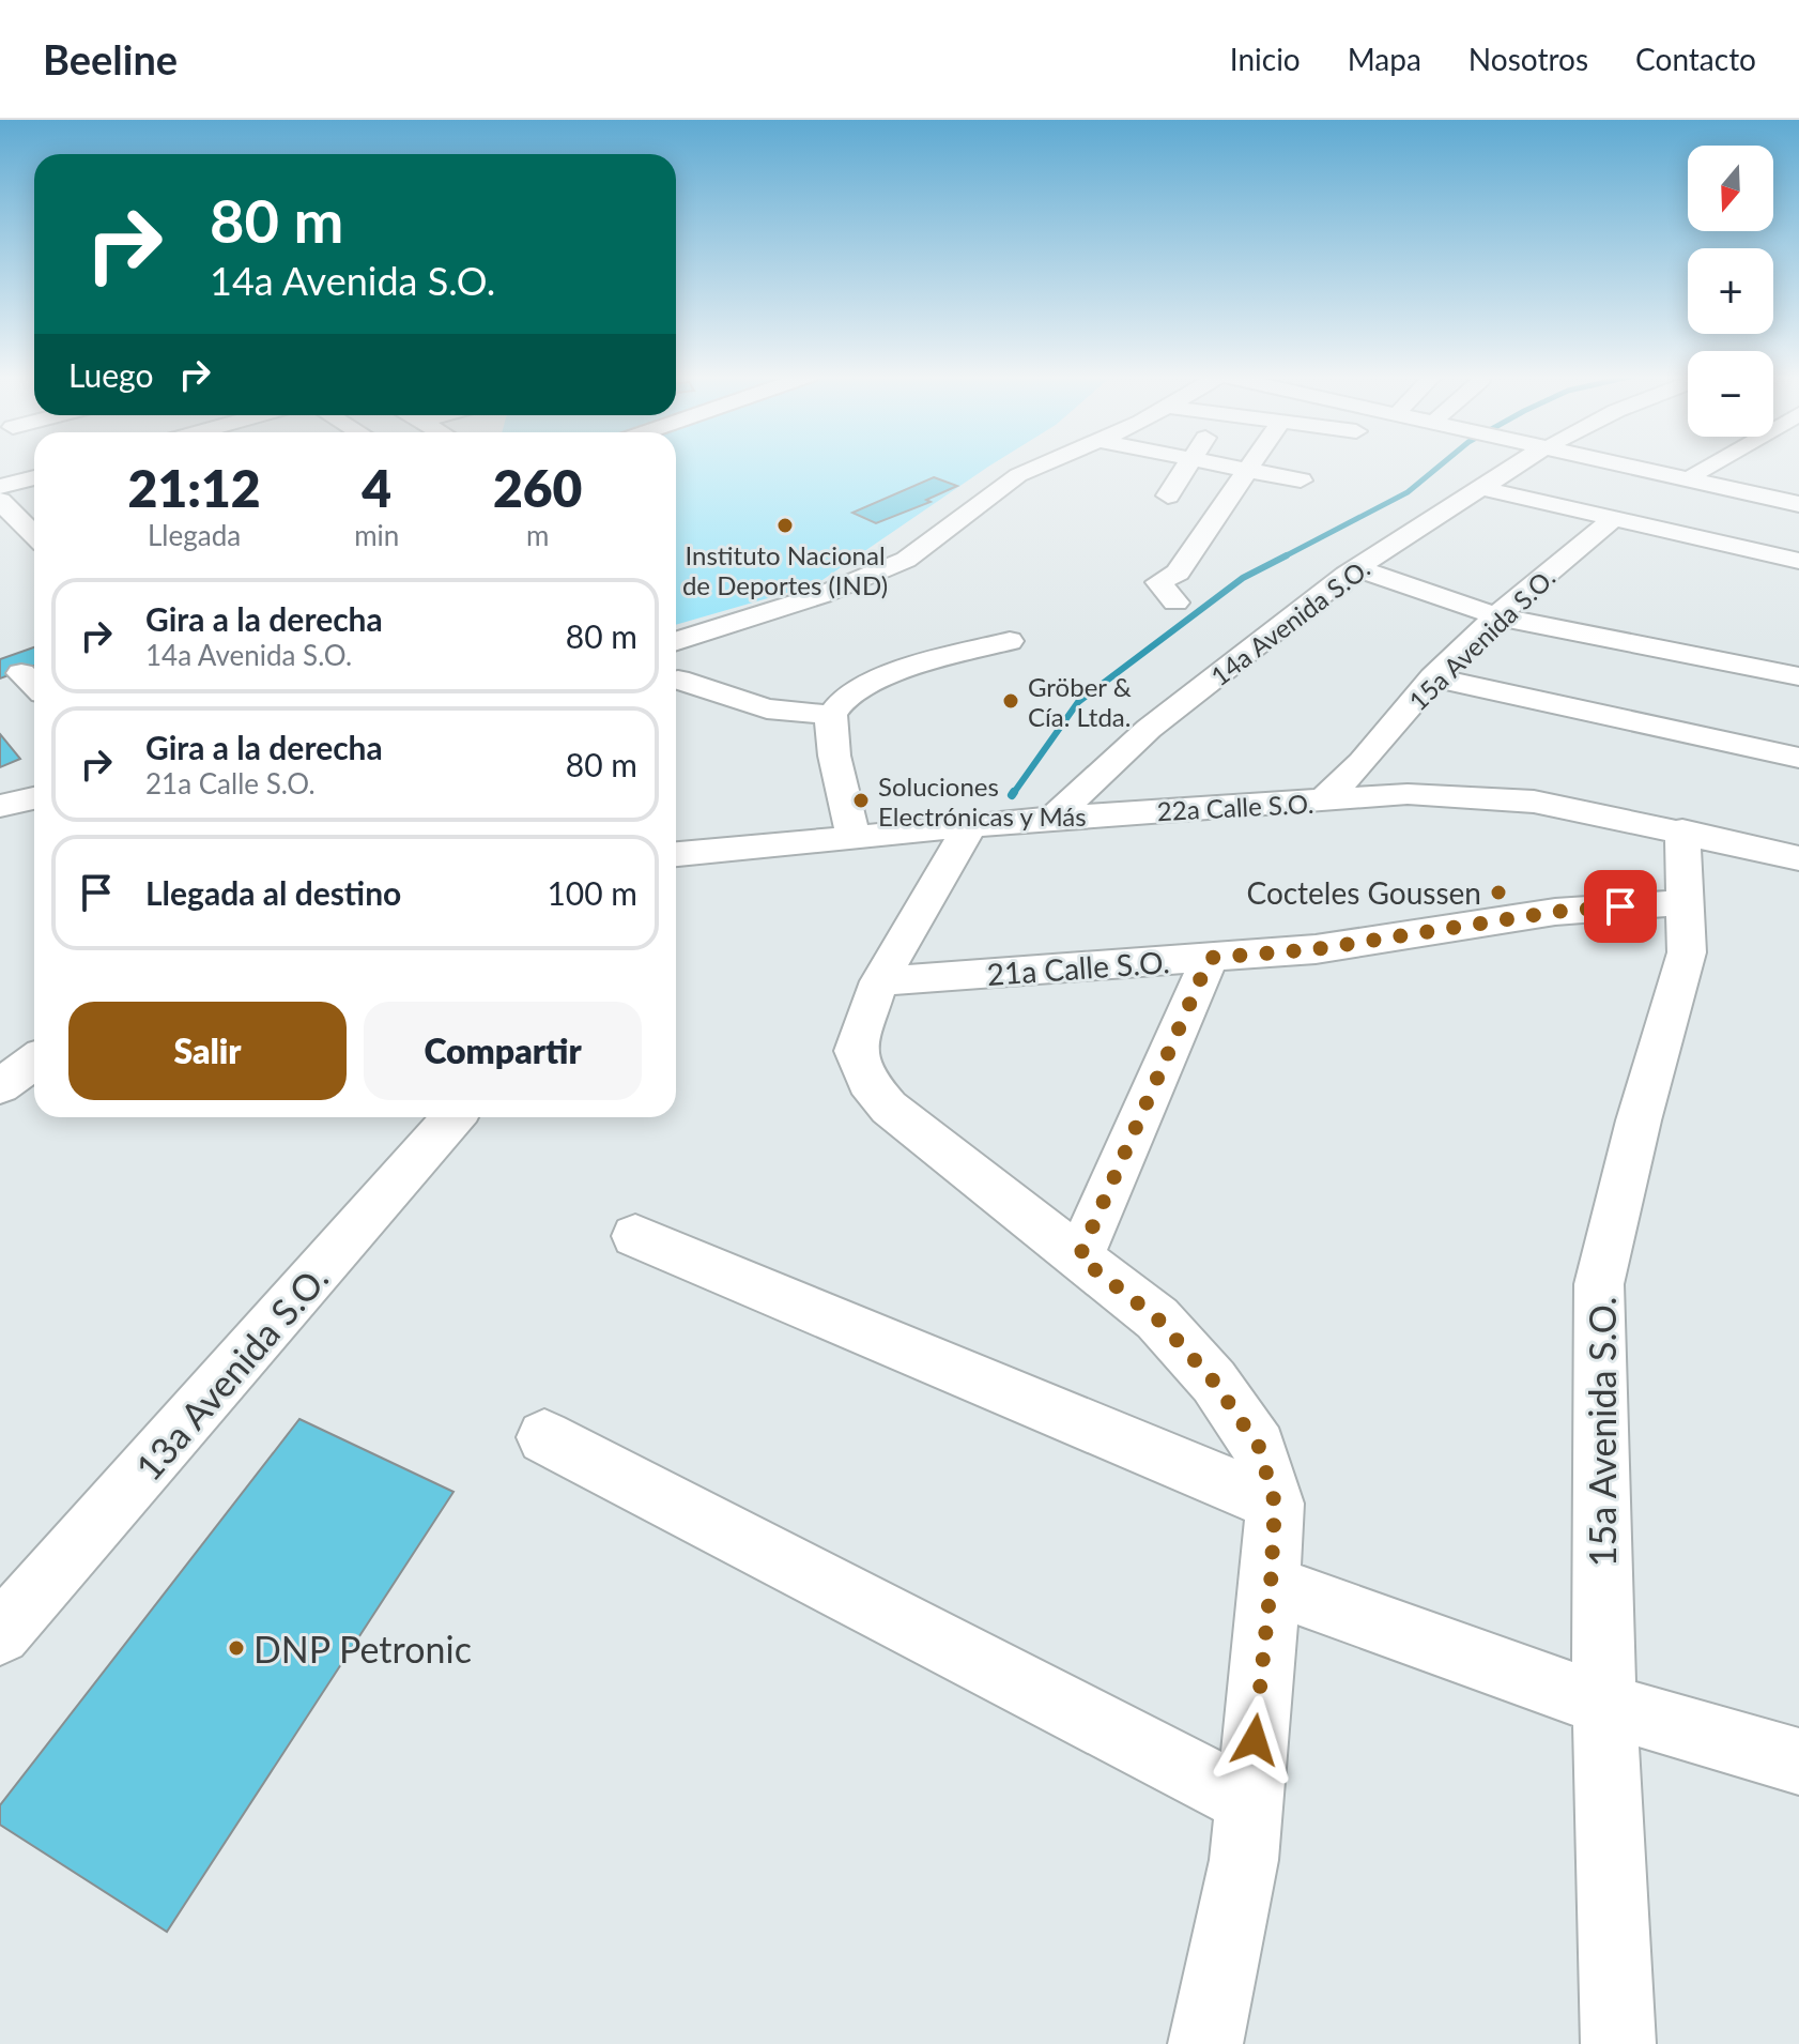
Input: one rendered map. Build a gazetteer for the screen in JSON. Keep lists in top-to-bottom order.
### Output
{
  "streets": {
    "street": [
      "14a Avenida S.O.",
      "15a Avenida S.O.",
      "22a Calle S.O.",
      "21a Calle S.O.",
      "13a Avenida S.O."
    ]
  },
  "crossings": [
    ["14a Avenida S.O.", "22a Calle S.O."],
    ["15a Avenida S.O.", "22a Calle S.O."],
    ["15a Avenida S.O.", "21a Calle S.O."]
  ],
  "places": [
    "Instituto Nacional de Deportes (IND)",
    "Gröber & Cía. Ltda.",
    "Soluciones Electrónicas y Más",
    "Cocteles Goussen",
    "DNP Petronic"
  ],
  "north": "bottom",
  "page": {
    "header": "Beeline",
    "nav": [
      "Inicio",
      "Mapa",
      "Nosotros",
      "Contacto"
    ],
    "map_buttons": ["+", "−"],
    "turn": ["80 m", "14a Avenida S.O."],
    "then": "Luego",
    "eta": [
      "21:12",
      "Llegada",
      "4",
      "min",
      "260",
      "m"
    ],
    "list": [
      {
        "name": "Gira a la derecha",
        "note": "14a Avenida S.O.",
        "value": "80 m"
      },
      {
        "name": "Gira a la derecha",
        "note": "21a Calle S.O.",
        "value": "80 m"
      },
      {
        "name": "Llegada al destino",
        "value": "100 m"
      }
    ],
    "buttons": ["Salir", "Compartir"]
  }
}
